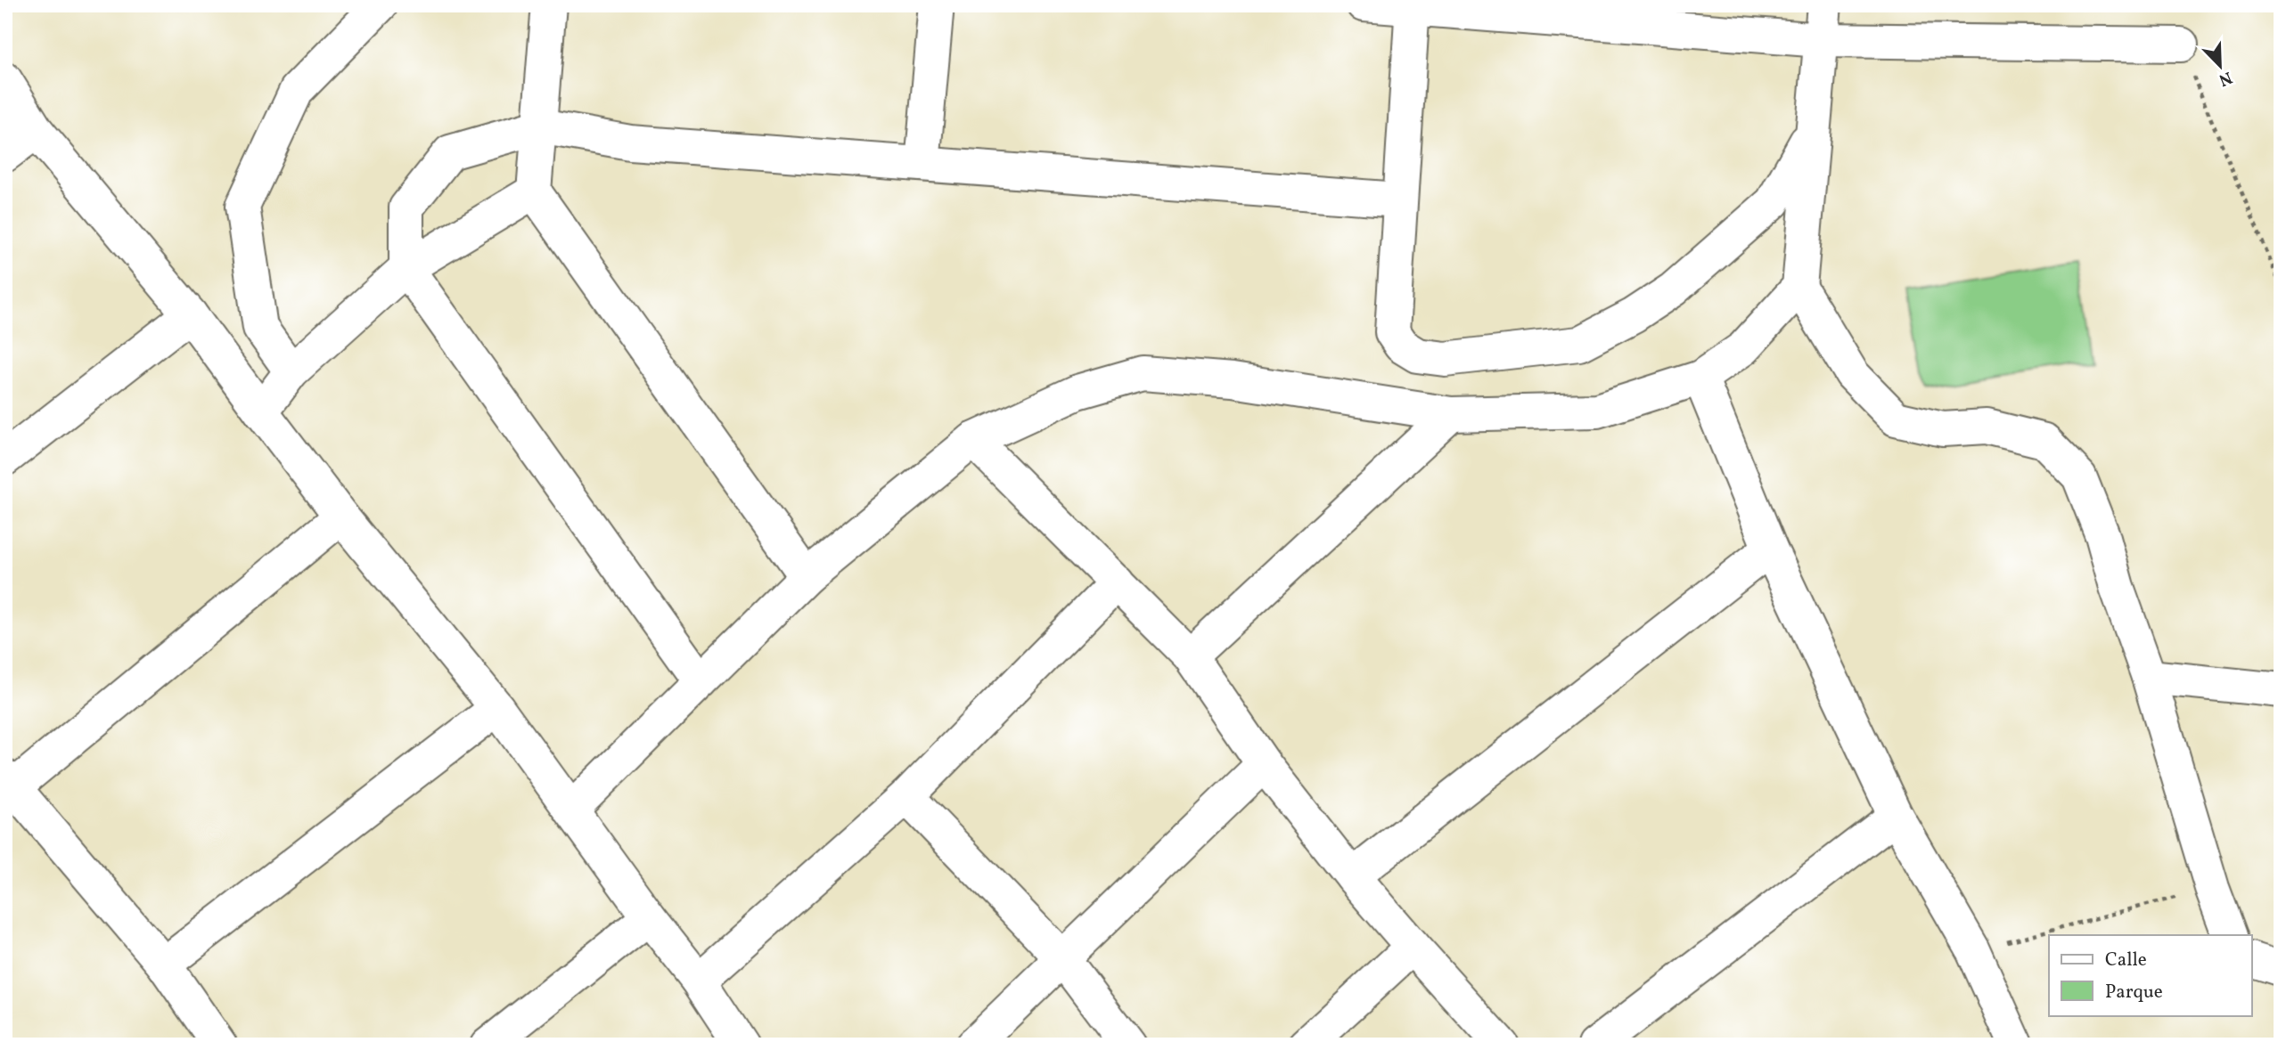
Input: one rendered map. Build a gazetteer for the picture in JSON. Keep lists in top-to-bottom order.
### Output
{
  "legend": ["Calle", "Parque"],
  "north": "bottom right"
}
